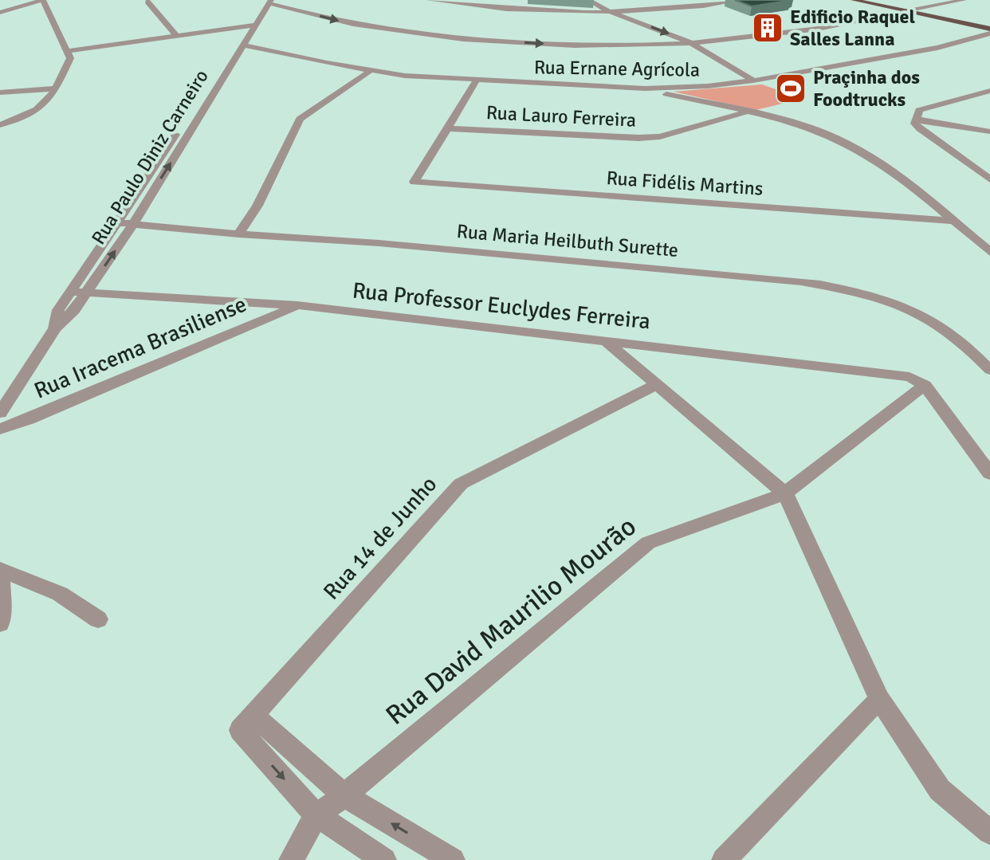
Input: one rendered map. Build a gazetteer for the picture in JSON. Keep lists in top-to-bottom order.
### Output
{
  "streets": {
    "street": [
      "Rua Ernane Agrícola",
      "Rua Lauro Ferreira",
      "Rua Paulo Diniz Carneiro",
      "Rua Fidélis Martins",
      "Rua Maria Heilbuth Surette",
      "Rua Professor Euclydes Ferreira",
      "Rua Iracema Brasiliense",
      "Rua 14 de Junho",
      "Rua David Maurilio Mourão"
    ]
  },
  "crossings": [
    ["Rua Ernane Agrícola", "Rua Paulo Diniz Carneiro"],
    ["Rua Lauro Ferreira", "Rua Fidélis Martins"],
    ["Rua Paulo Diniz Carneiro", "Rua Maria Heilbuth Surette"],
    ["Rua Paulo Diniz Carneiro", "Rua Professor Euclydes Ferreira"],
    ["Rua Professor Euclydes Ferreira", "Rua Iracema Brasiliense"],
    ["Rua Professor Euclydes Ferreira", "Rua David Maurilio Mourão"]
  ],
  "places": {
    "building": ["Edificio Raquel Salles Lanna"],
    "sports": ["Praçinha dos Foodtrucks"]
  }
}
